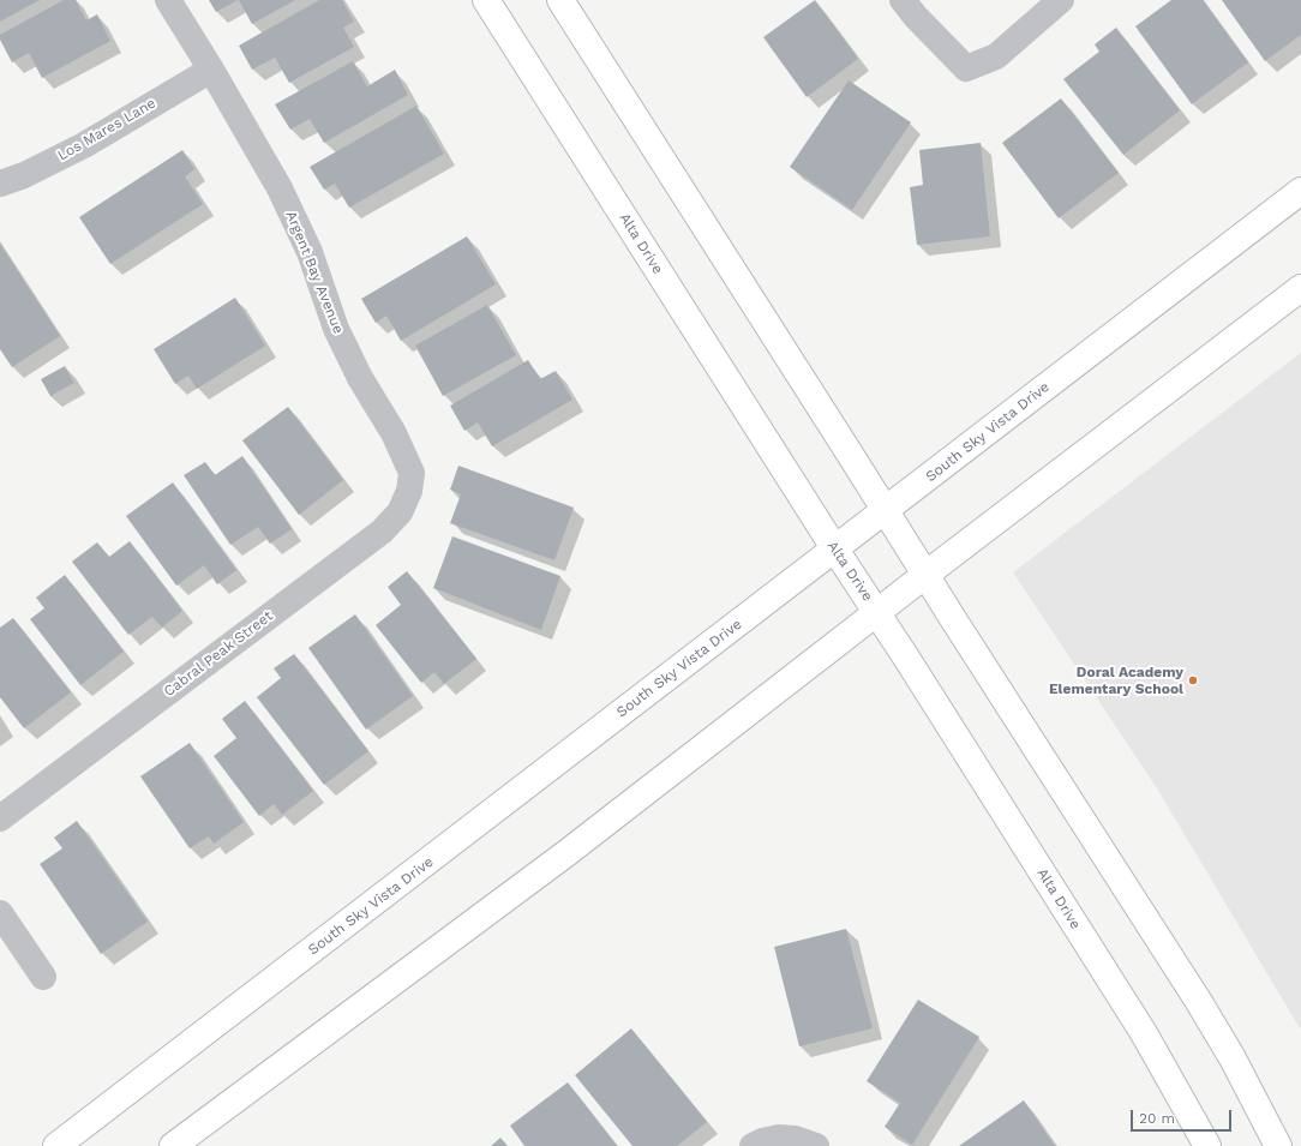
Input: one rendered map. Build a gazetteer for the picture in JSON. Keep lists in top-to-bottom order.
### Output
{
  "streets": {
    "main road": ["Alta Drive", "South Sky Vista Drive"],
    "street": ["Los Mares Lane", "Argent Bay Avenue", "Cabral Peak Street"]
  },
  "crossings": [
    ["Los Mares Lane", "Argent Bay Avenue"],
    ["Alta Drive", "South Sky Vista Drive"],
    ["Argent Bay Avenue", "Cabral Peak Street"]
  ],
  "places": ["Doral Academy Elementary School"],
  "scale_bar": "20 m"
}
